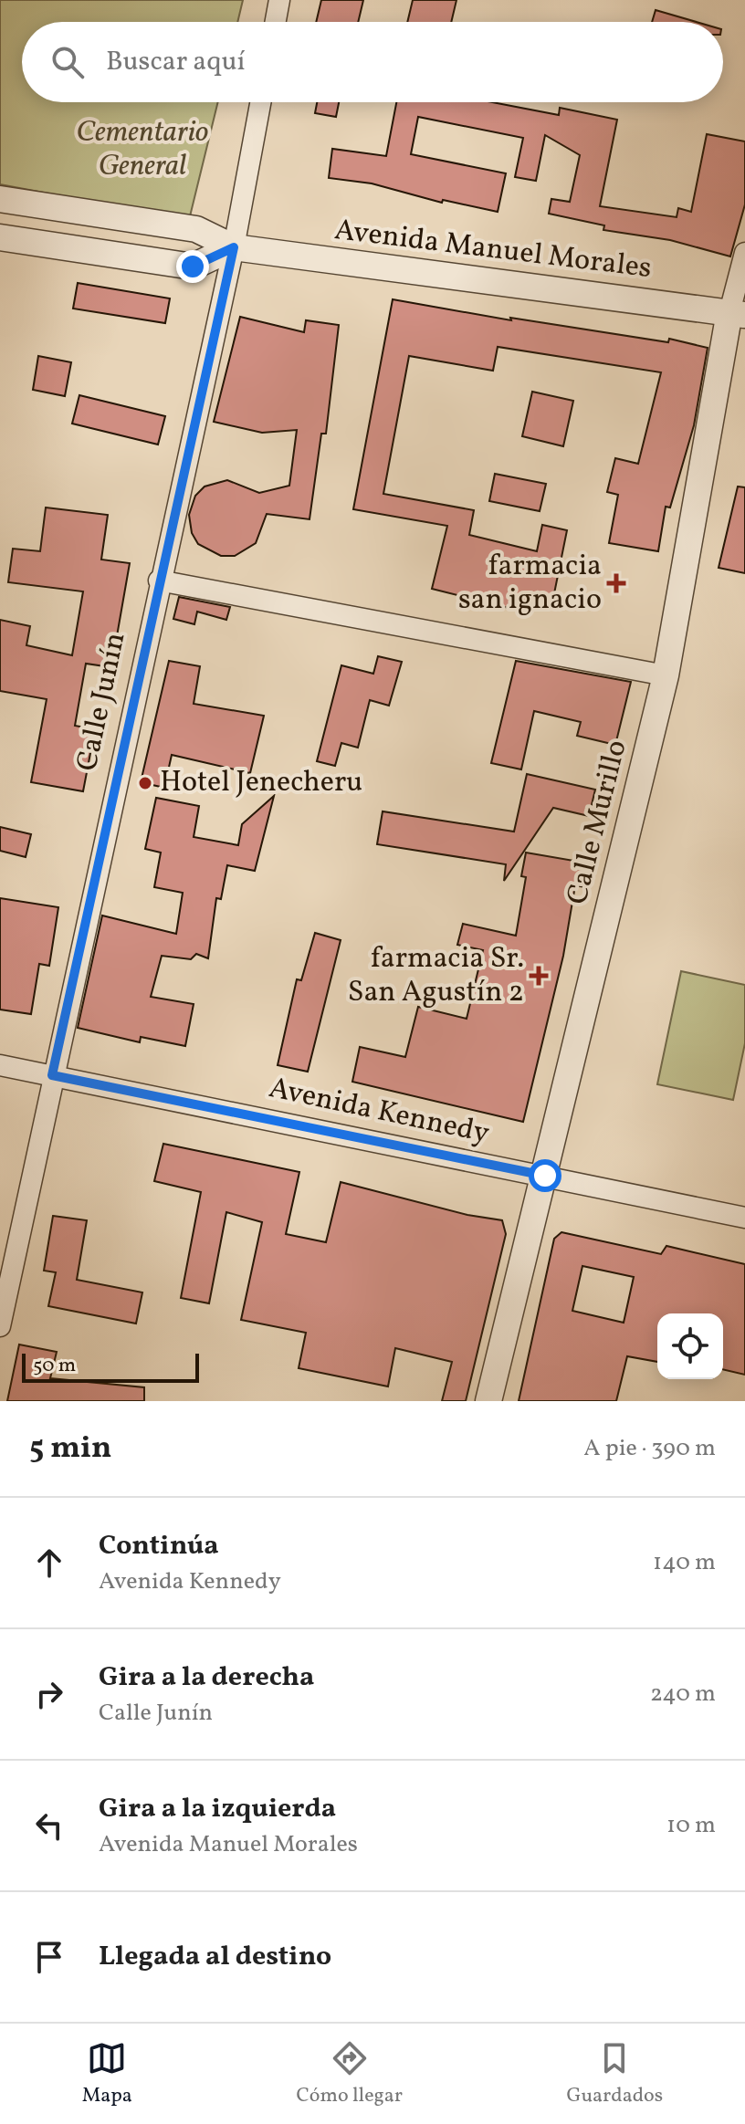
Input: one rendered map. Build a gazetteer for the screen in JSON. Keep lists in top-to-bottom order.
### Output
{
  "streets": {
    "street": [
      "Avenida Manuel Morales",
      "Calle Junín",
      "Calle Murillo",
      "Avenida Kennedy"
    ]
  },
  "crossings": [
    ["Avenida Manuel Morales", "Calle Junín"],
    ["Avenida Manuel Morales", "Calle Murillo"],
    ["Calle Junín", "Avenida Kennedy"],
    ["Calle Murillo", "Avenida Kennedy"]
  ],
  "parks": ["Cementario General"],
  "places": {
    "health": ["farmacia san ignacio", "farmacia Sr. San Agustín 2"],
    "other": ["Hotel Jenecheru"]
  },
  "scale_bar": "50 m",
  "page": {
    "search": "Buscar aquí",
    "scale": "50 m",
    "heading": ["5 min", "A pie · 390 m"],
    "list": [
      ["Continúa", "Avenida Kennedy", "140 m"],
      ["Gira a la derecha", "Calle Junín", "240 m"],
      ["Gira a la izquierda", "Avenida Manuel Morales", "10 m"],
      "Llegada al destino"
    ],
    "nav": ["Mapa", "Cómo llegar", "Guardados"]
  }
}
